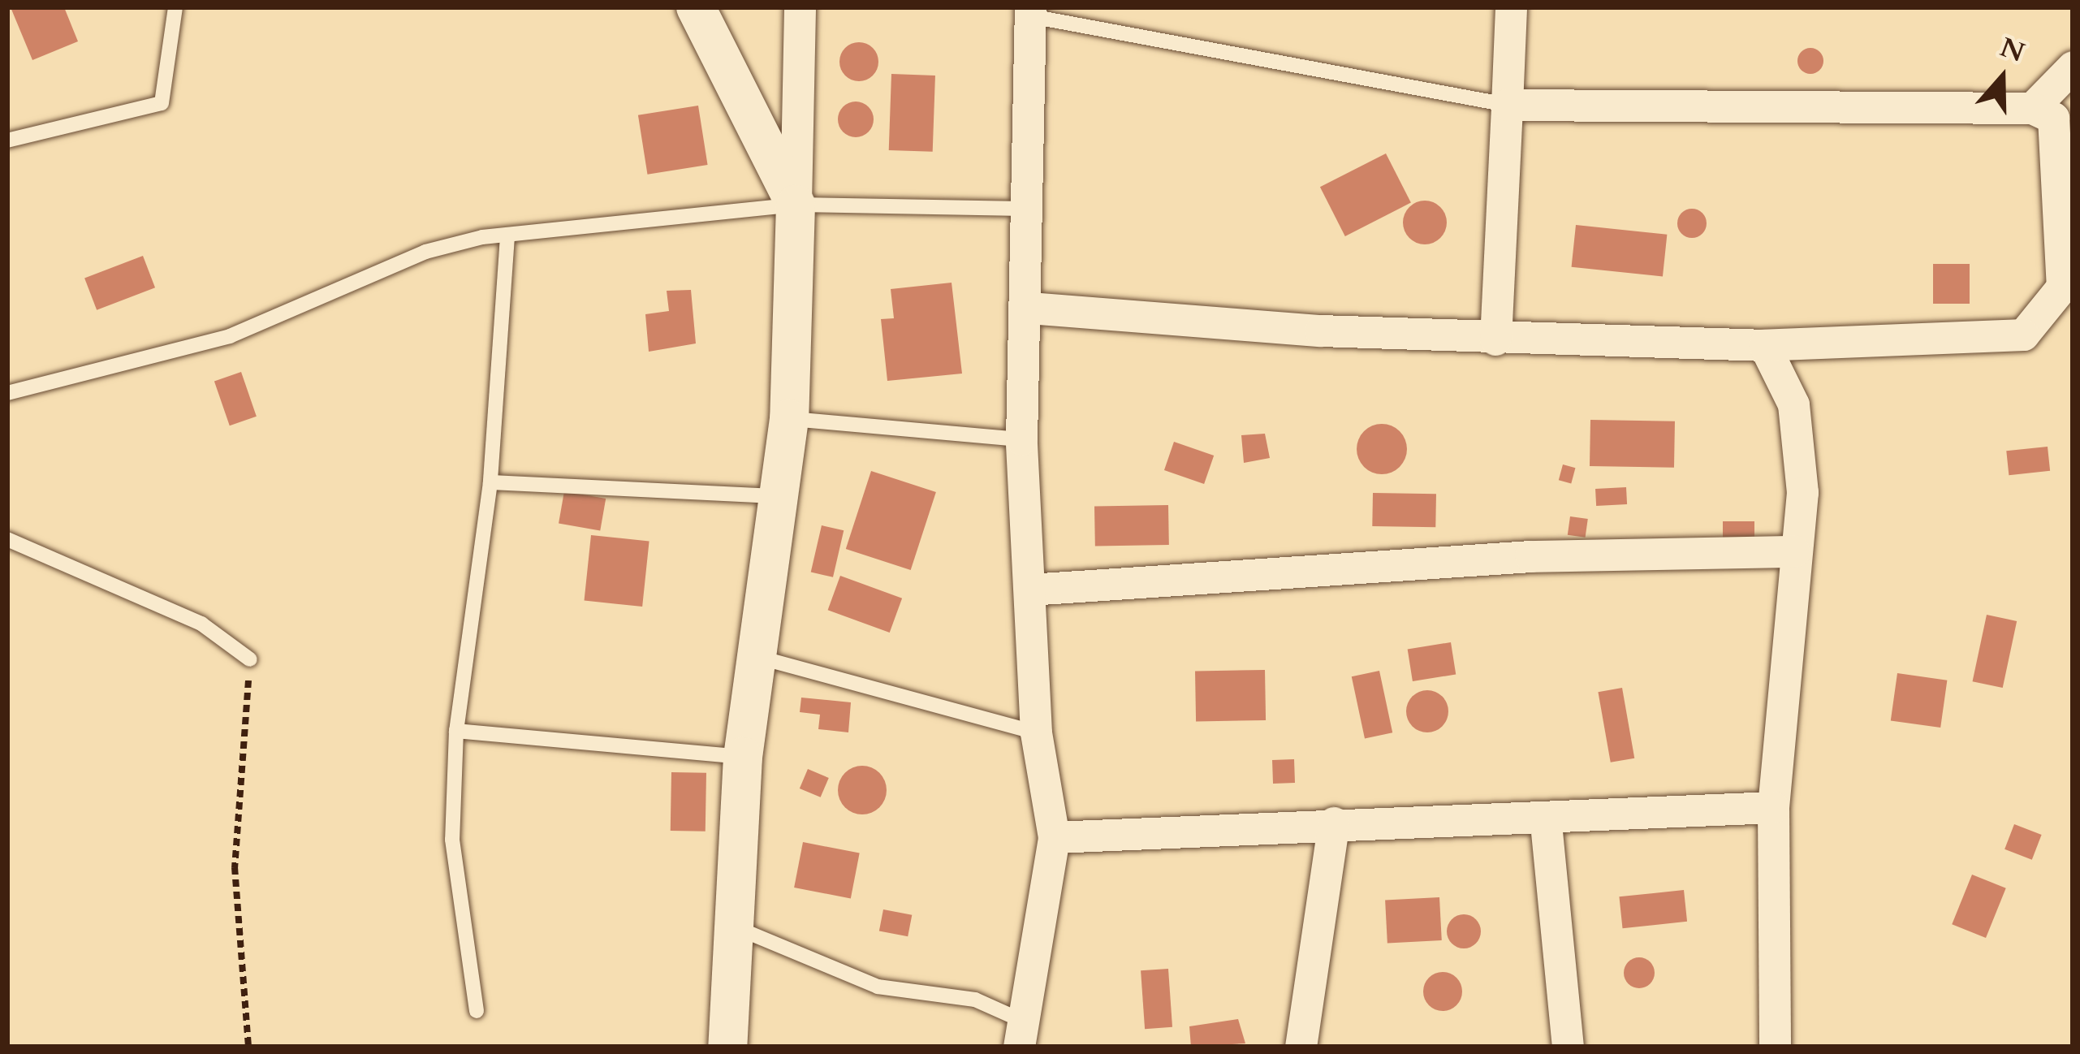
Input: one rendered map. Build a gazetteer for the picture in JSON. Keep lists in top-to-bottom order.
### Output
{
  "north": "top"
}
